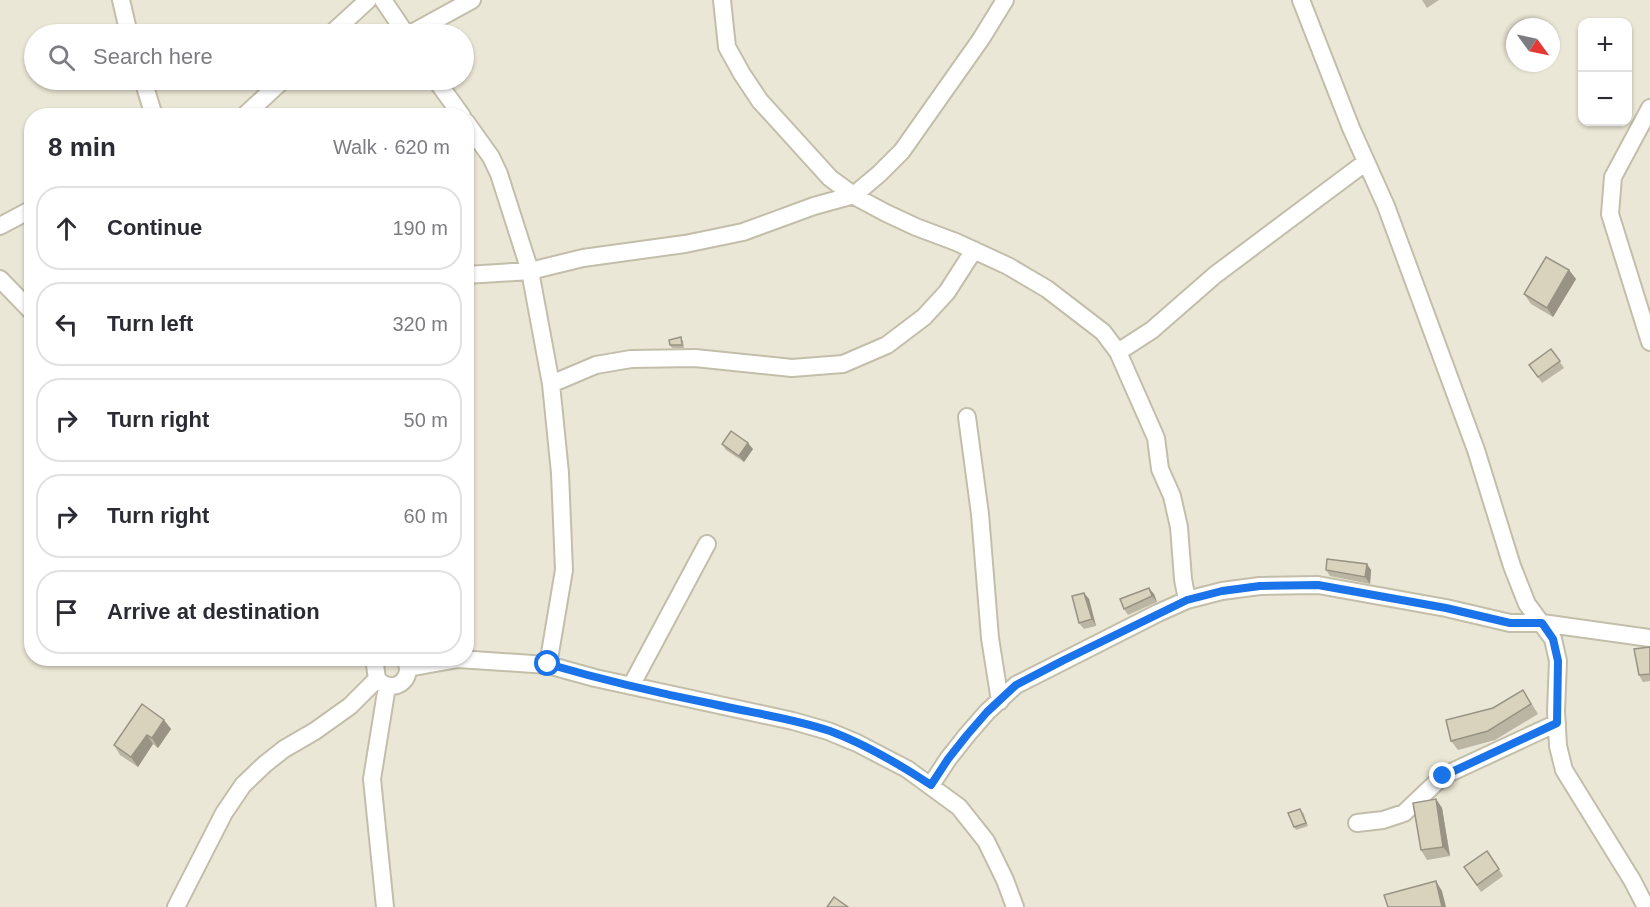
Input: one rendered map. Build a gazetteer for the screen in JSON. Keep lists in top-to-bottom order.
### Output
{
  "north": "bottom right",
  "page": {
    "map_buttons": ["+", "−"],
    "search": "Search here",
    "heading": ["8 min", "Walk · 620 m"],
    "list": [
      ["Continue", "190 m"],
      ["Turn left", "320 m"],
      ["Turn right", "50 m"],
      ["Turn right", "60 m"],
      "Arrive at destination"
    ]
  }
}
